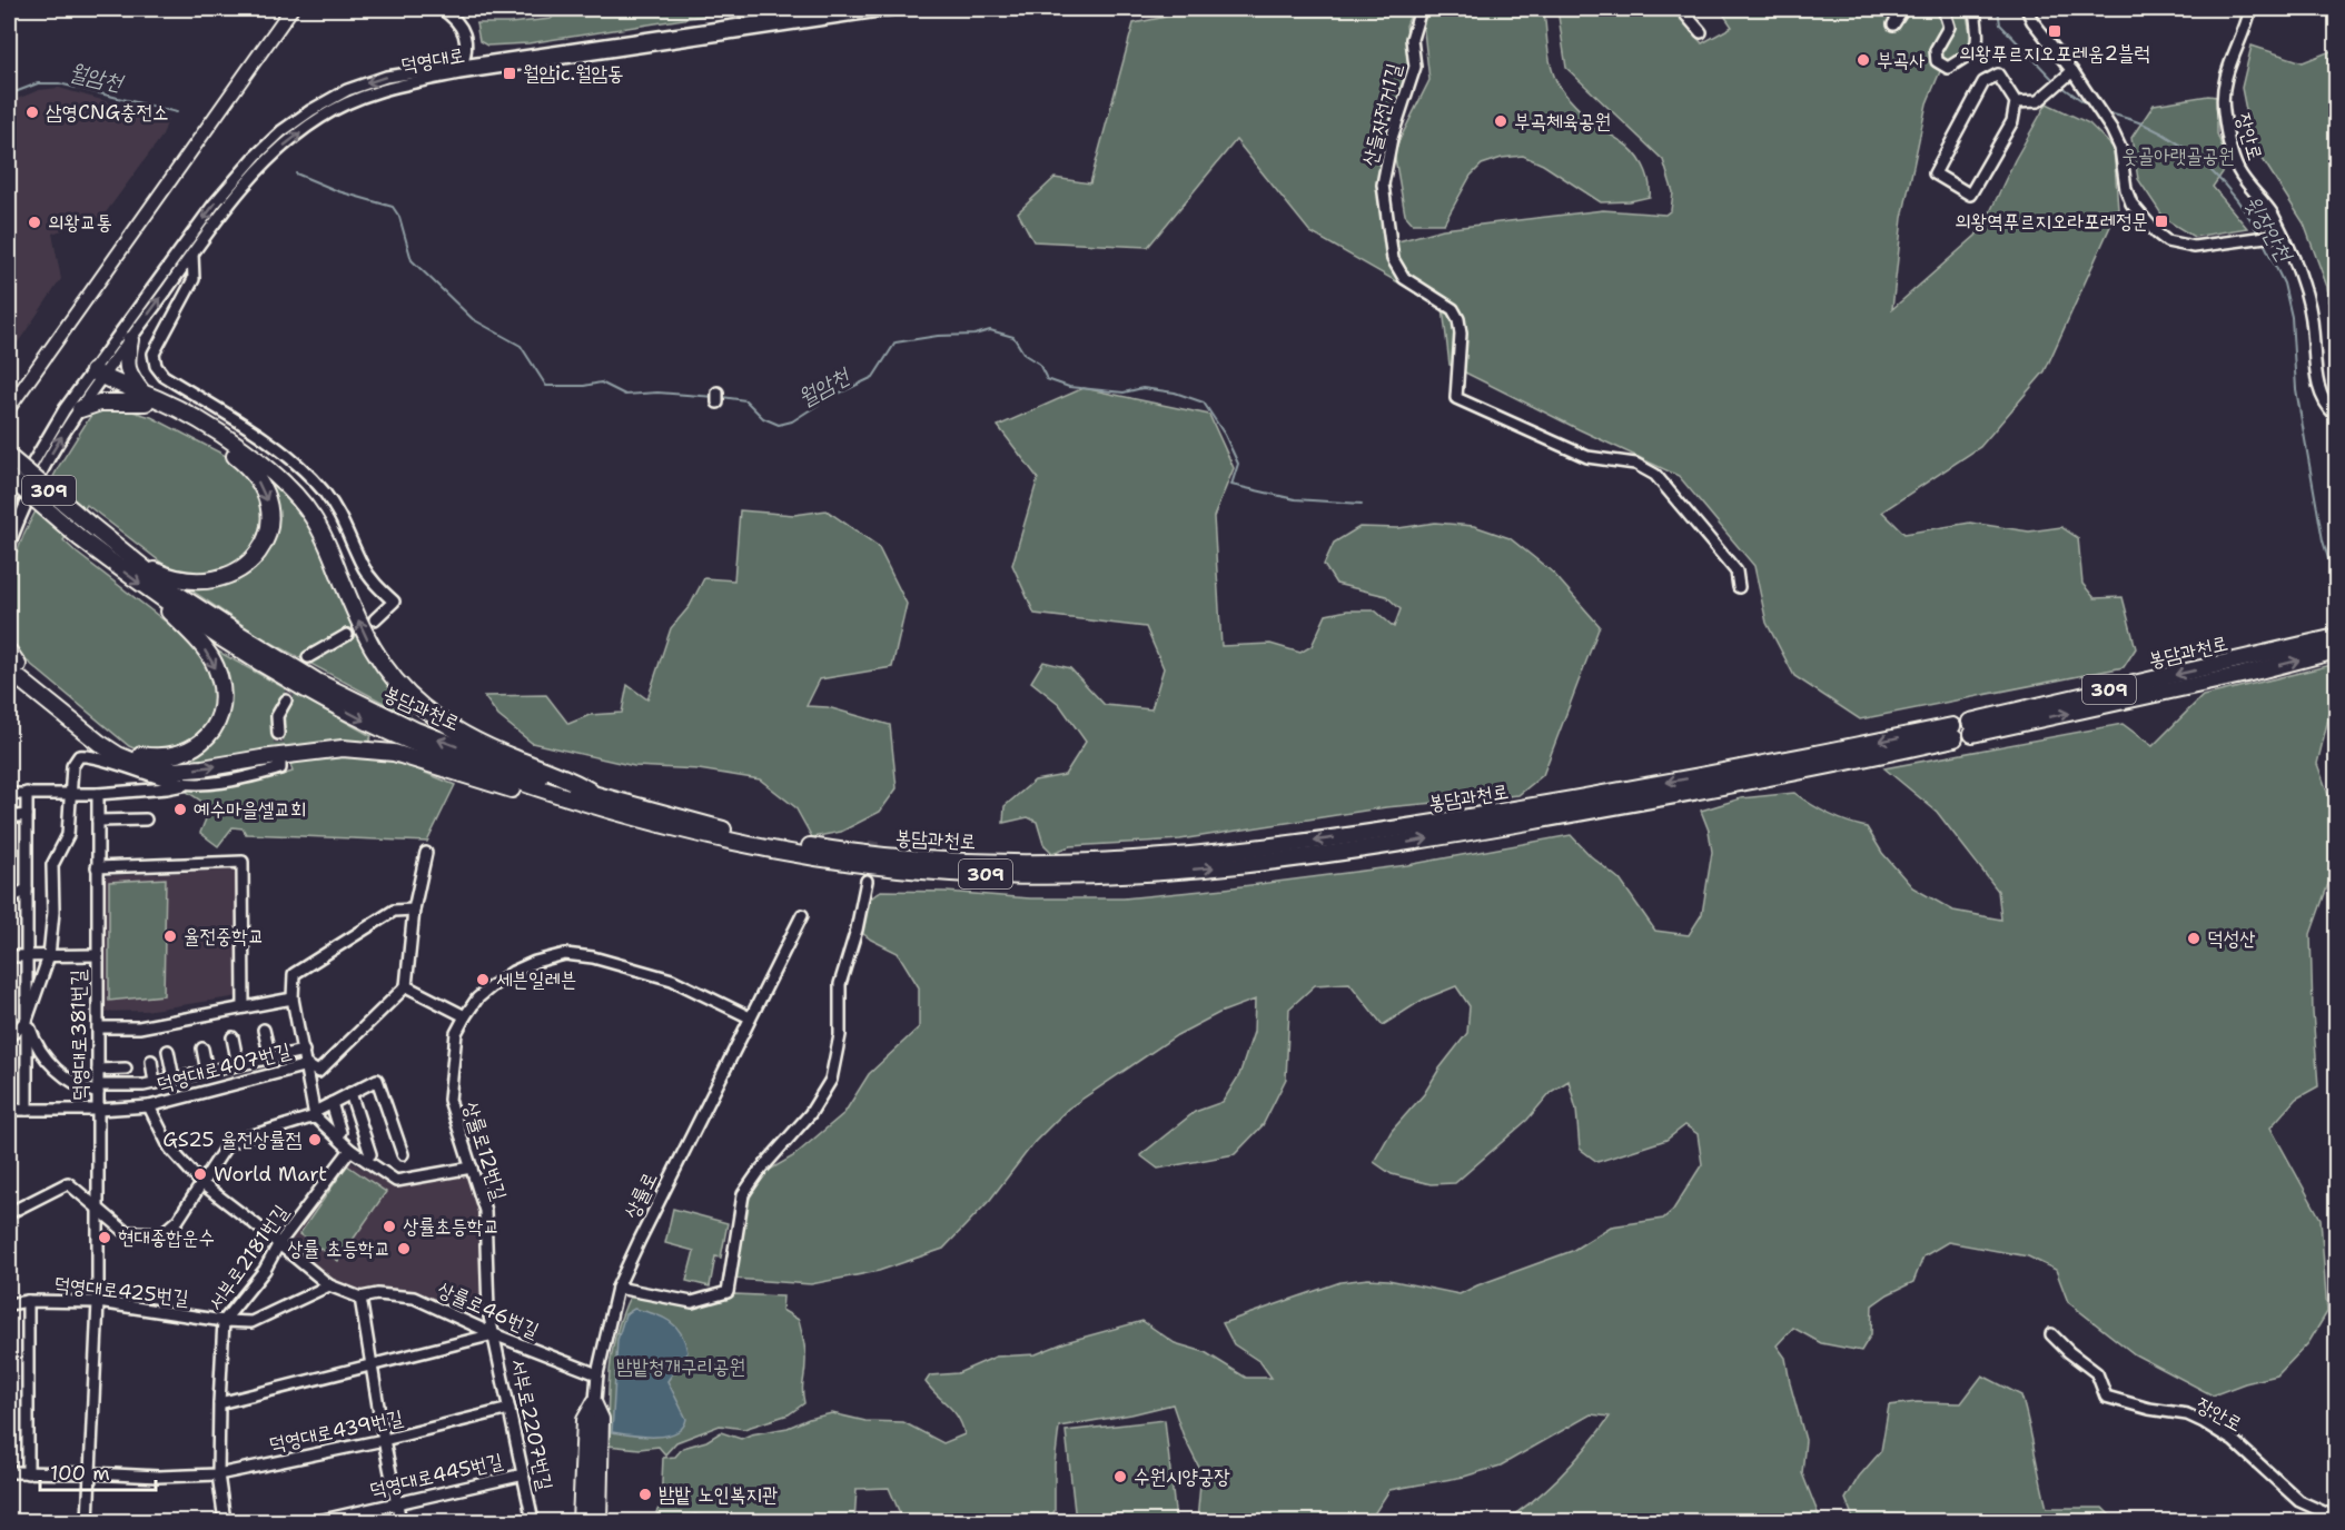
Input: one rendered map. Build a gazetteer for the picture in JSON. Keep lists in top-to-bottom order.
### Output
{
  "streets": {
    "highway": ["309", "봉담과천로"],
    "street": [
      "덕영대로",
      "산들자전거1길",
      "장안로",
      "덕영대로381번길",
      "덕영대로407번길",
      "상률로12번길",
      "상률로",
      "서부로2181번길",
      "덕영대로425번길",
      "상률로46번길",
      "서부로2207번길",
      "덕영대로439번길",
      "덕영대로445번길"
    ]
  },
  "crossings": [
    ["덕영대로381번길", "덕영대로407번길"],
    ["덕영대로381번길", "덕영대로425번길"],
    ["덕영대로381번길", "덕영대로439번길"],
    ["상률로12번길", "상률로"],
    ["상률로12번길", "상률로46번길"],
    ["상률로12번길", "서부로2207번길"],
    ["상률로", "상률로46번길"],
    ["서부로2181번길", "덕영대로425번길"],
    ["서부로2181번길", "덕영대로439번길"],
    ["덕영대로425번길", "덕영대로439번길"],
    ["상률로46번길", "서부로2207번길"],
    ["서부로2207번길", "덕영대로439번길"],
    ["서부로2207번길", "덕영대로445번길"]
  ],
  "water": ["월암천", "윗장안천"],
  "parks": ["웃골아랫골공원", "밤밭청개구리공원"],
  "places": {
    "transit": ["의왕푸르지오포레움2블럭", "월암ic.월암동", "의왕역푸르지오라포레정문"],
    "other": [
      "부곡사",
      "삼영CNG충전소",
      "부곡체육공원",
      "의왕교통",
      "예수마을셀교회",
      "율전중학교",
      "덕성산",
      "세븐일레븐",
      "GS25 율전상률점",
      "World Mart",
      "상률초등학교",
      "현대종합운수",
      "상률 초등학교",
      "수원시양궁장",
      "밤밭 노인복지관"
    ]
  },
  "scale_bar": "100 m"
}
